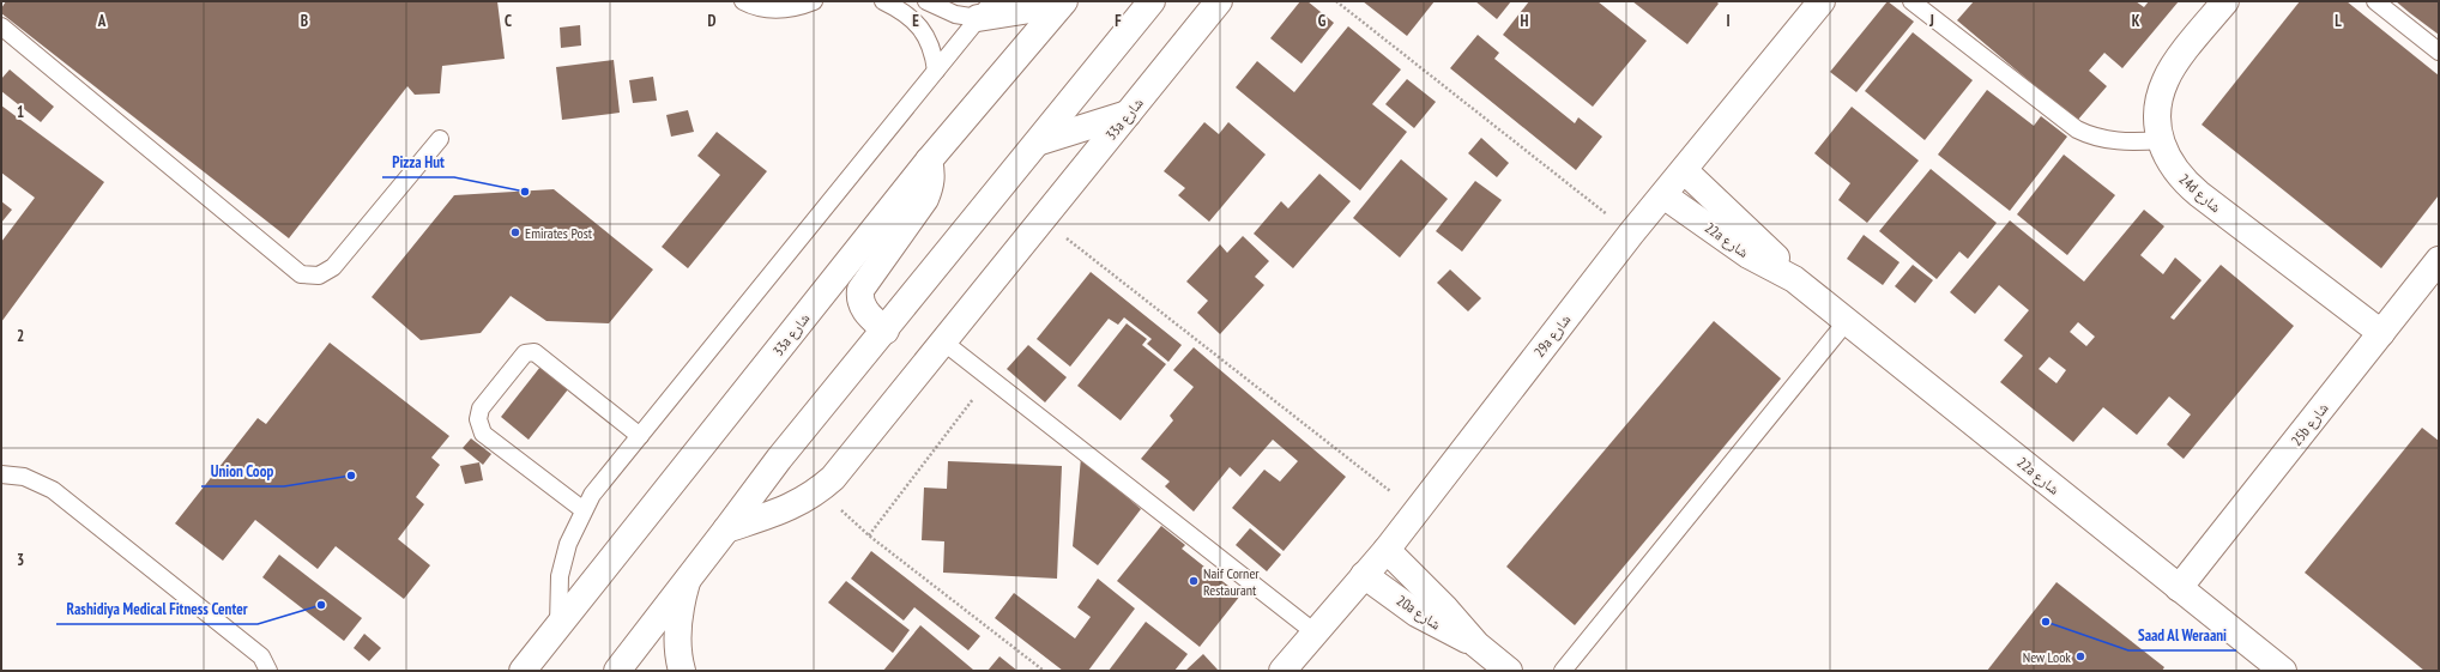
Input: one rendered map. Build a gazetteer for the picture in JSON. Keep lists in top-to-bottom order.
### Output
{
  "streets": {
    "street": [
      "33a شارع",
      "24d شارع",
      "22a شارع",
      "29a شارع",
      "25b شارع",
      "20a شارع"
    ]
  },
  "crossings": [
    ["24d شارع", "25b شارع"],
    ["22a شارع", "29a شارع"],
    ["22a شارع", "25b شارع"],
    ["29a شارع", "20a شارع"]
  ],
  "places": [
    "Pizza Hut",
    "Emirates Post",
    "Union Coop",
    "Naif Corner Restaurant",
    "Rashidiya Medical Fitness Center",
    "Saad Al Weraani",
    "New Look"
  ],
  "grid": {
    "columns": [
      "A",
      "B",
      "C",
      "D",
      "E",
      "F",
      "G",
      "H",
      "I",
      "J",
      "K",
      "L"
    ],
    "rows": ["1", "2", "3"]
  }
}
